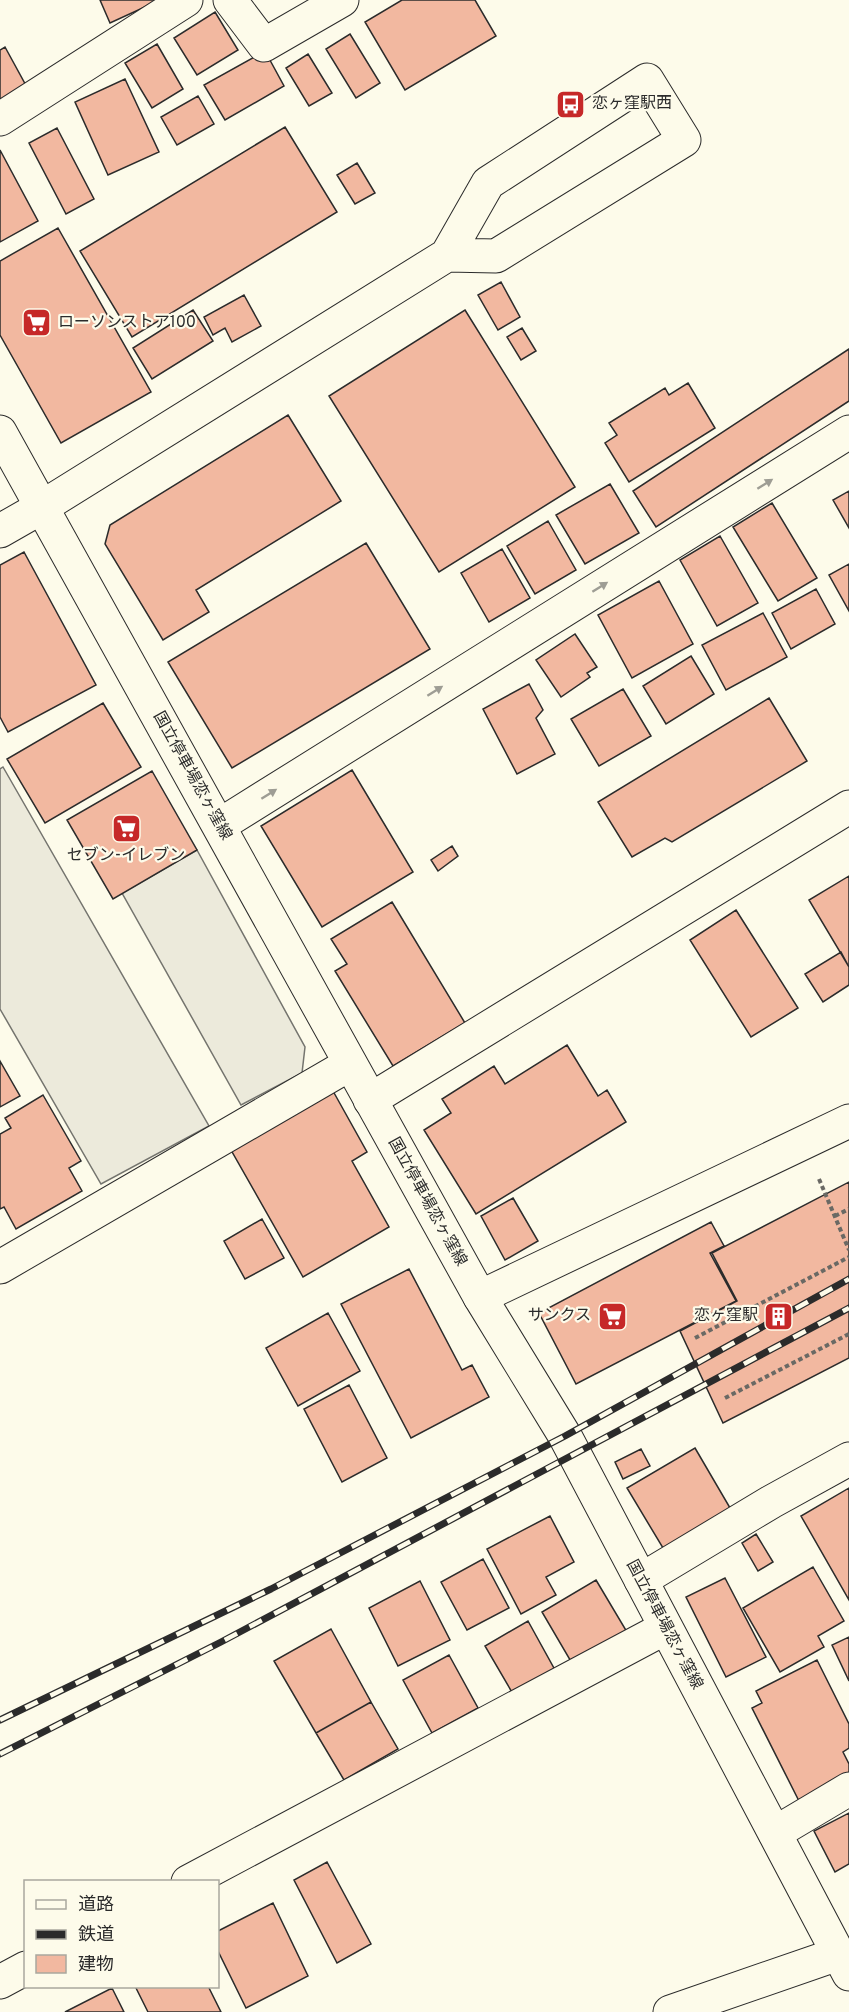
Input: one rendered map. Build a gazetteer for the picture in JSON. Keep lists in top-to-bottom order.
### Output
{
  "streets": {
    "street": ["国立停車場恋ヶ窪線"]
  },
  "places": {
    "bus stop": ["恋ヶ窪駅西"],
    "supermarket": ["ローソンストア100", "セブン-イレブン", "サンクス"],
    "building": ["恋ヶ窪駅"]
  },
  "legend": ["道路", "鉄道", "建物"]
}
